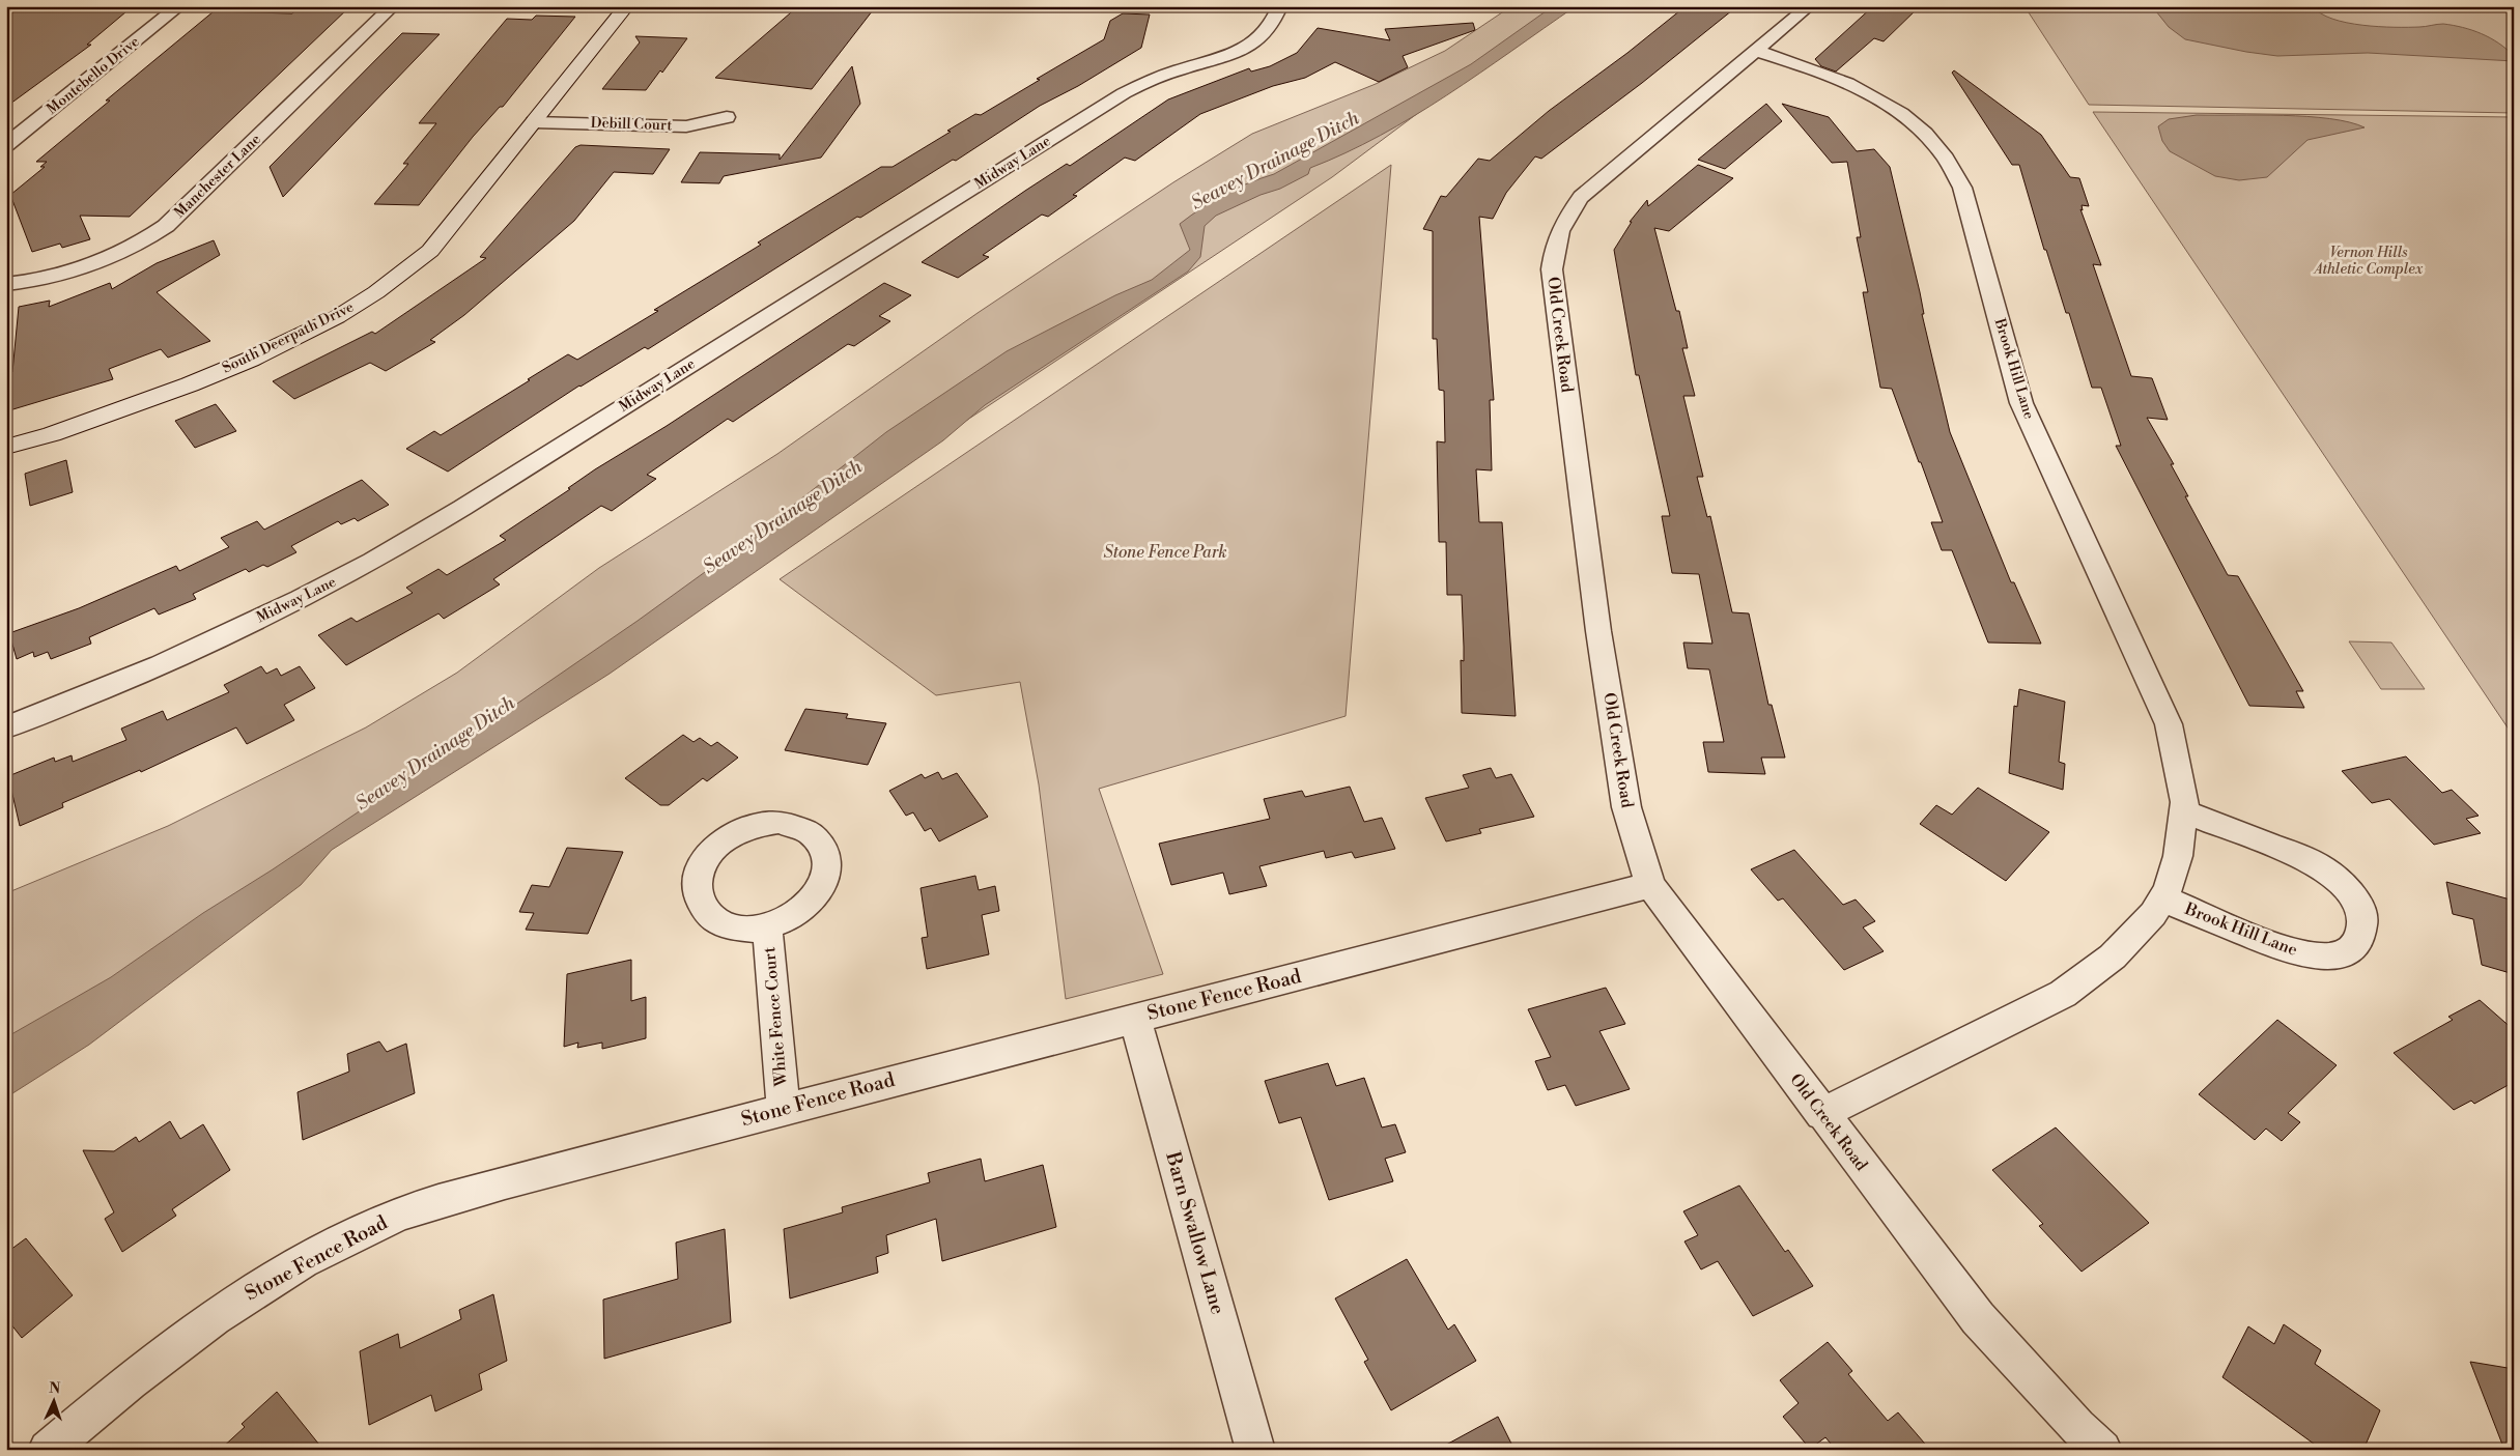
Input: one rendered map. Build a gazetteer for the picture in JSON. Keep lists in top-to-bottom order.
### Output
{
  "streets": {
    "street": [
      "Montebello Drive",
      "Debill Court",
      "Midway Lane",
      "Manchester Lane",
      "Old Creek Road",
      "South Deerpath Drive",
      "Brook Hill Lane",
      "Stone Fence Road",
      "White Fence Court",
      "Barn Swallow Lane"
    ]
  },
  "crossings": [
    ["Debill Court", "South Deerpath Drive"],
    ["Old Creek Road", "Brook Hill Lane"],
    ["Old Creek Road", "Stone Fence Road"],
    ["Stone Fence Road", "White Fence Court"],
    ["Stone Fence Road", "Barn Swallow Lane"]
  ],
  "water": ["Seavey Drainage Ditch"],
  "parks": ["Vernon Hills Athletic Complex", "Stone Fence Park"],
  "north": "top"
}
